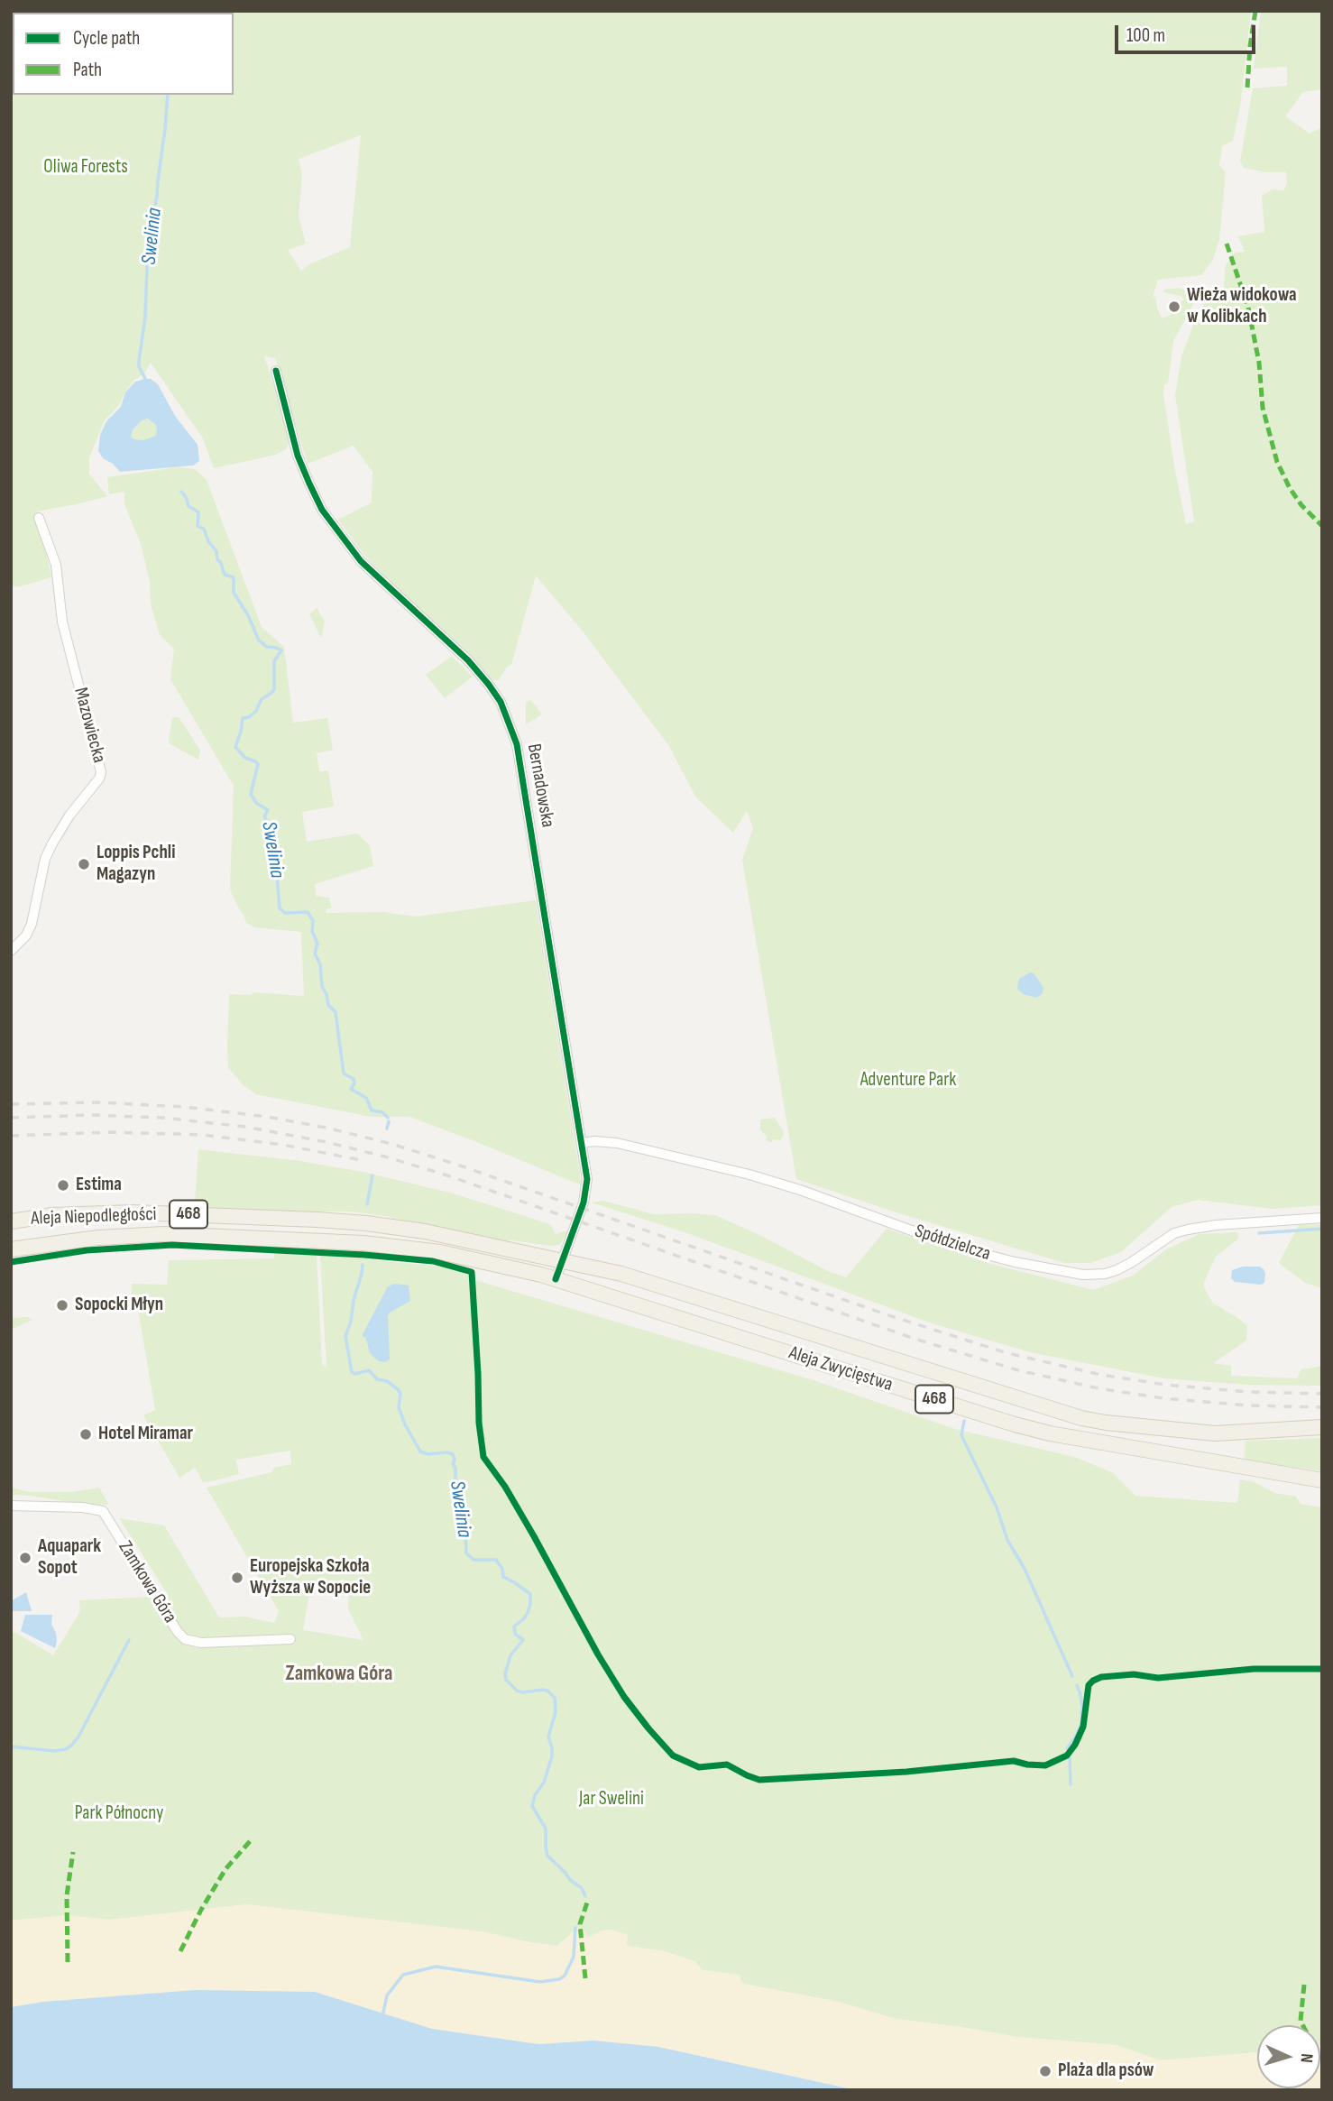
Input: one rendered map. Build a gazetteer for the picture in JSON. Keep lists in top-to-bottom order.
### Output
{
  "streets": {
    "main road": ["468", "Aleja Niepodległości", "Aleja Zwycięstwa"],
    "street": [
      "Mazowiecka",
      "Bernadowska",
      "Spółdzielcza",
      "Zamkowa Góra"
    ]
  },
  "crossings": [
    ["Bernadowska", "Spółdzielcza"],
    ["Bernadowska", "Aleja Zwycięstwa"],
    ["Aleja Niepodległości", "Aleja Zwycięstwa"]
  ],
  "districts": ["Zamkowa Góra"],
  "water": ["Swelinia"],
  "parks": [
    "Oliwa Forests",
    "Adventure Park",
    "Jar Swelini",
    "Park Północny"
  ],
  "places": [
    "Wieża widokowa w Kolibkach",
    "Loppis Pchli Magazyn",
    "Estima",
    "Sopocki Młyn",
    "Hotel Miramar",
    "Aquapark Sopot",
    "Europejska Szkoła Wyższa w Sopocie",
    "Plaża dla psów"
  ],
  "legend": ["Cycle path", "Path"],
  "scale_bar": "100 m",
  "north": "right"
}
